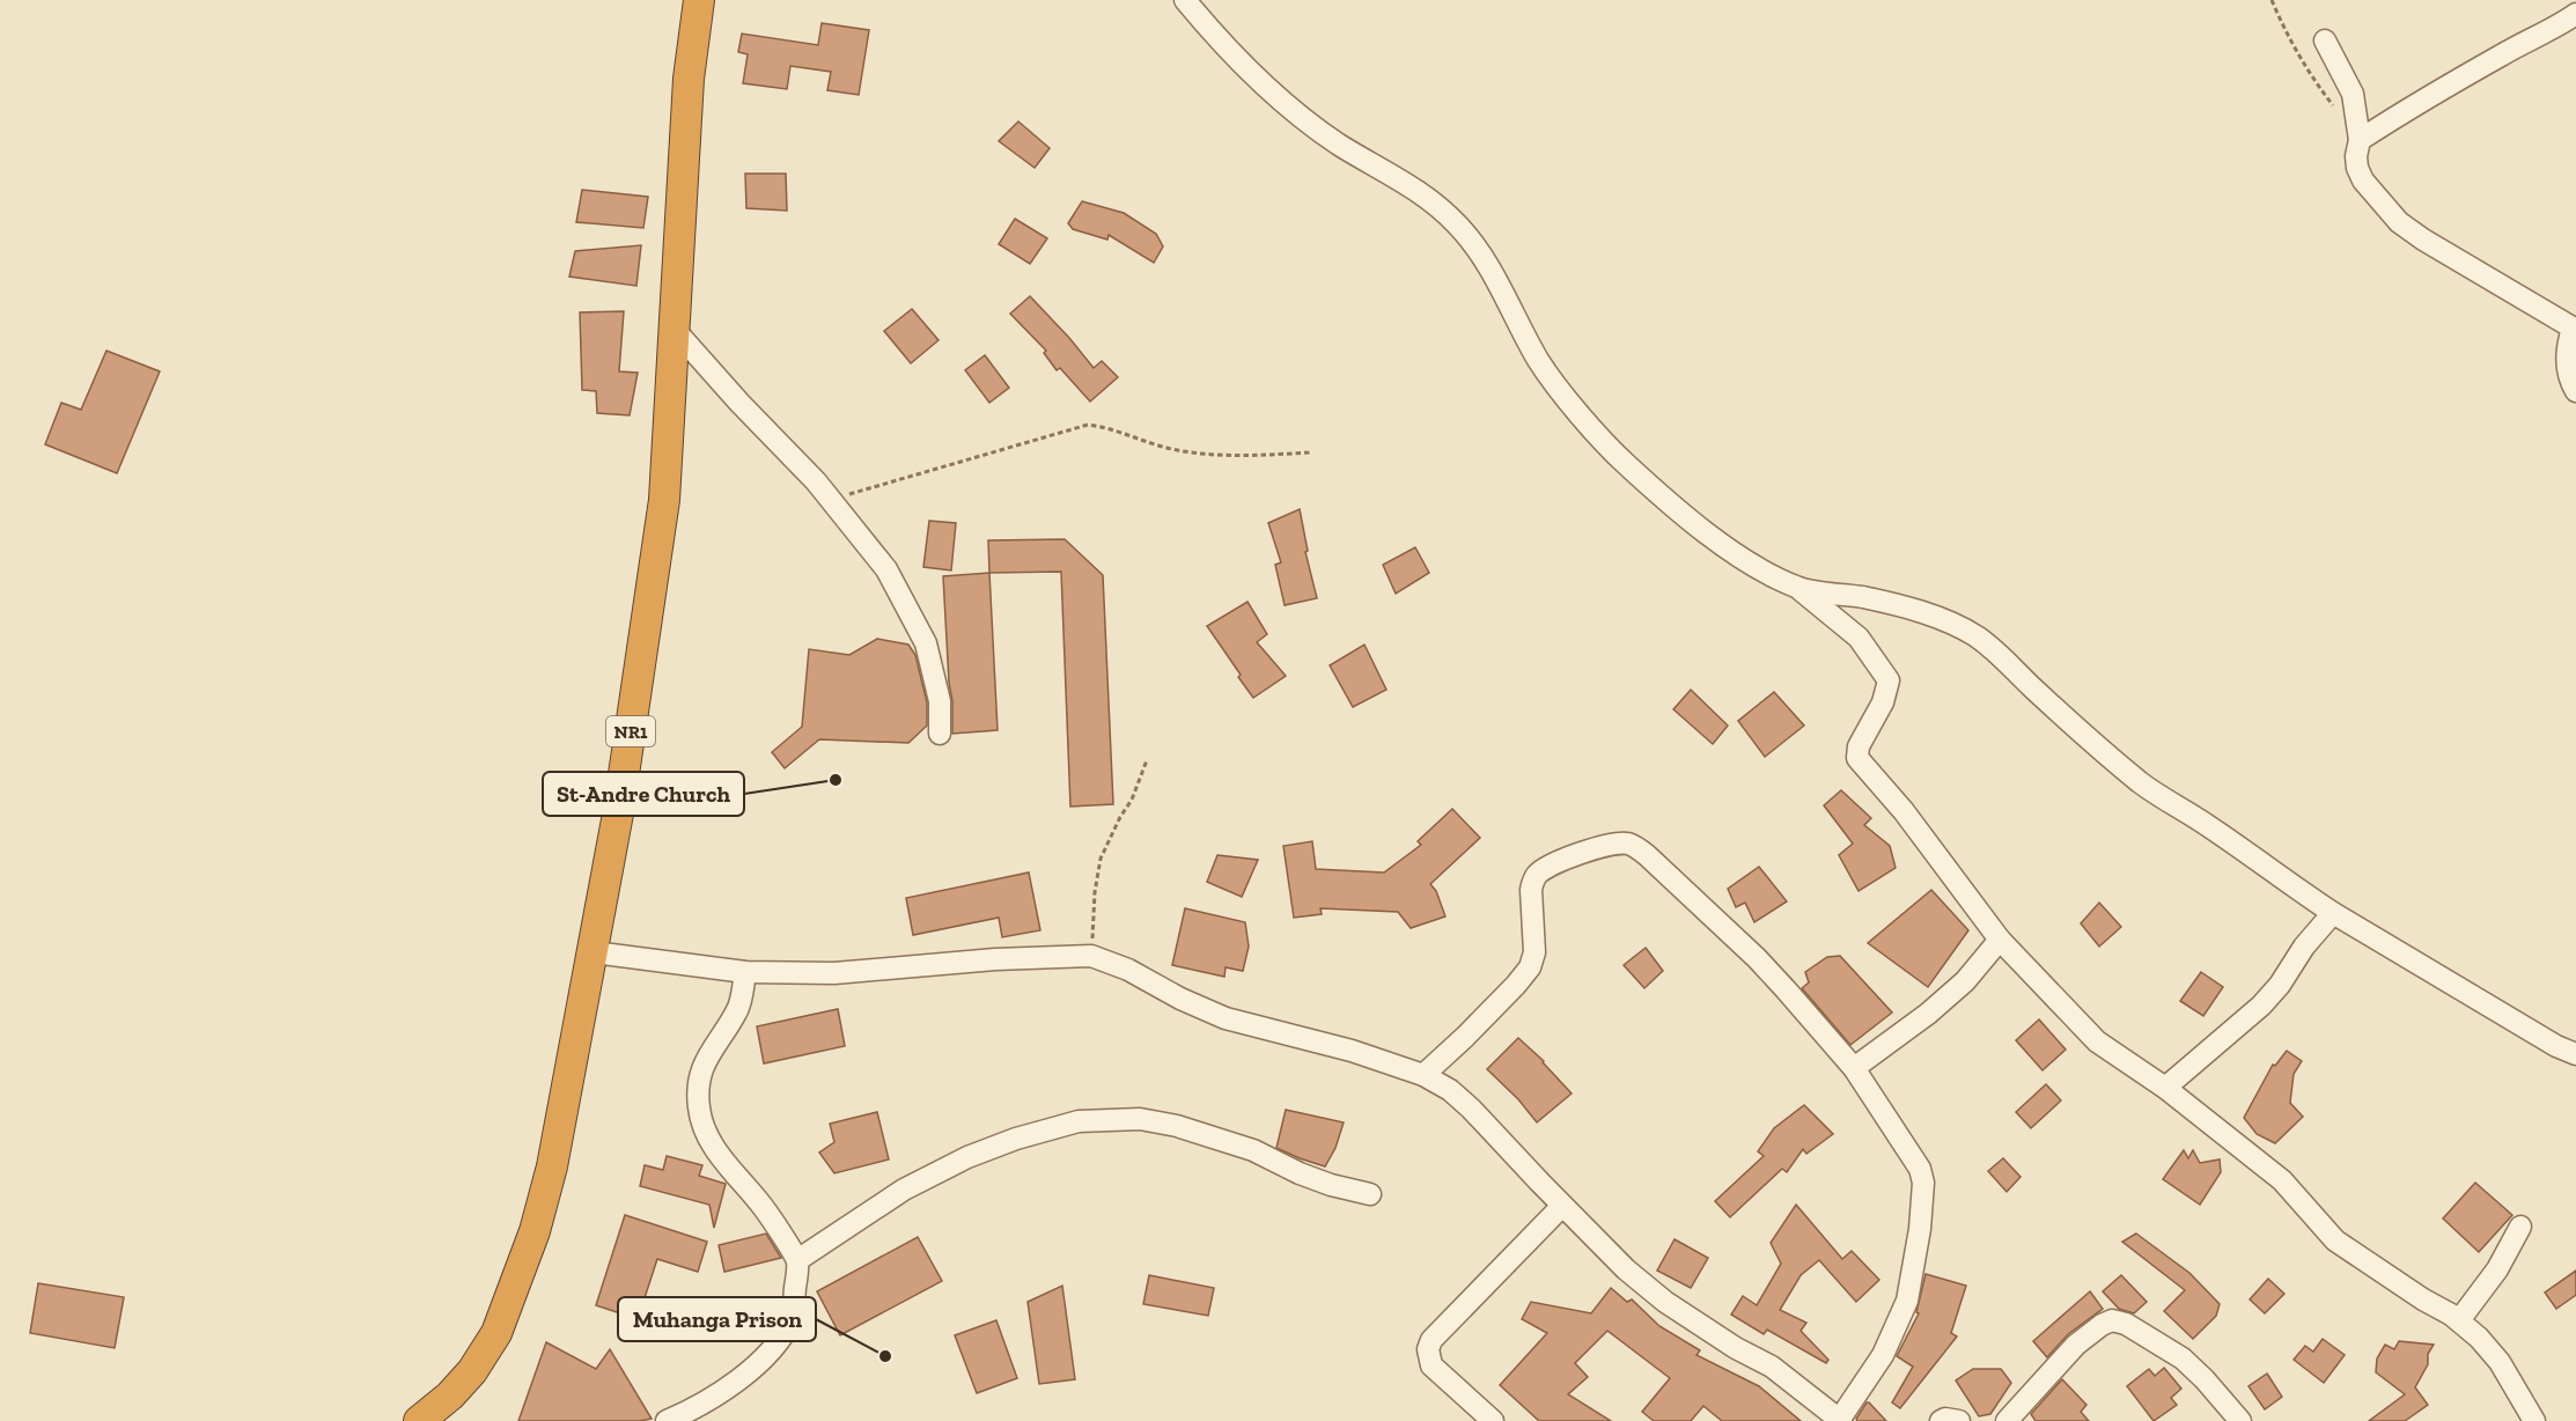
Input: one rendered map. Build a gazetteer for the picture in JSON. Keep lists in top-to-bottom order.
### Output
{
  "streets": {
    "highway": ["NR1"]
  },
  "places": ["St-Andre Church", "Muhanga Prison"]
}
